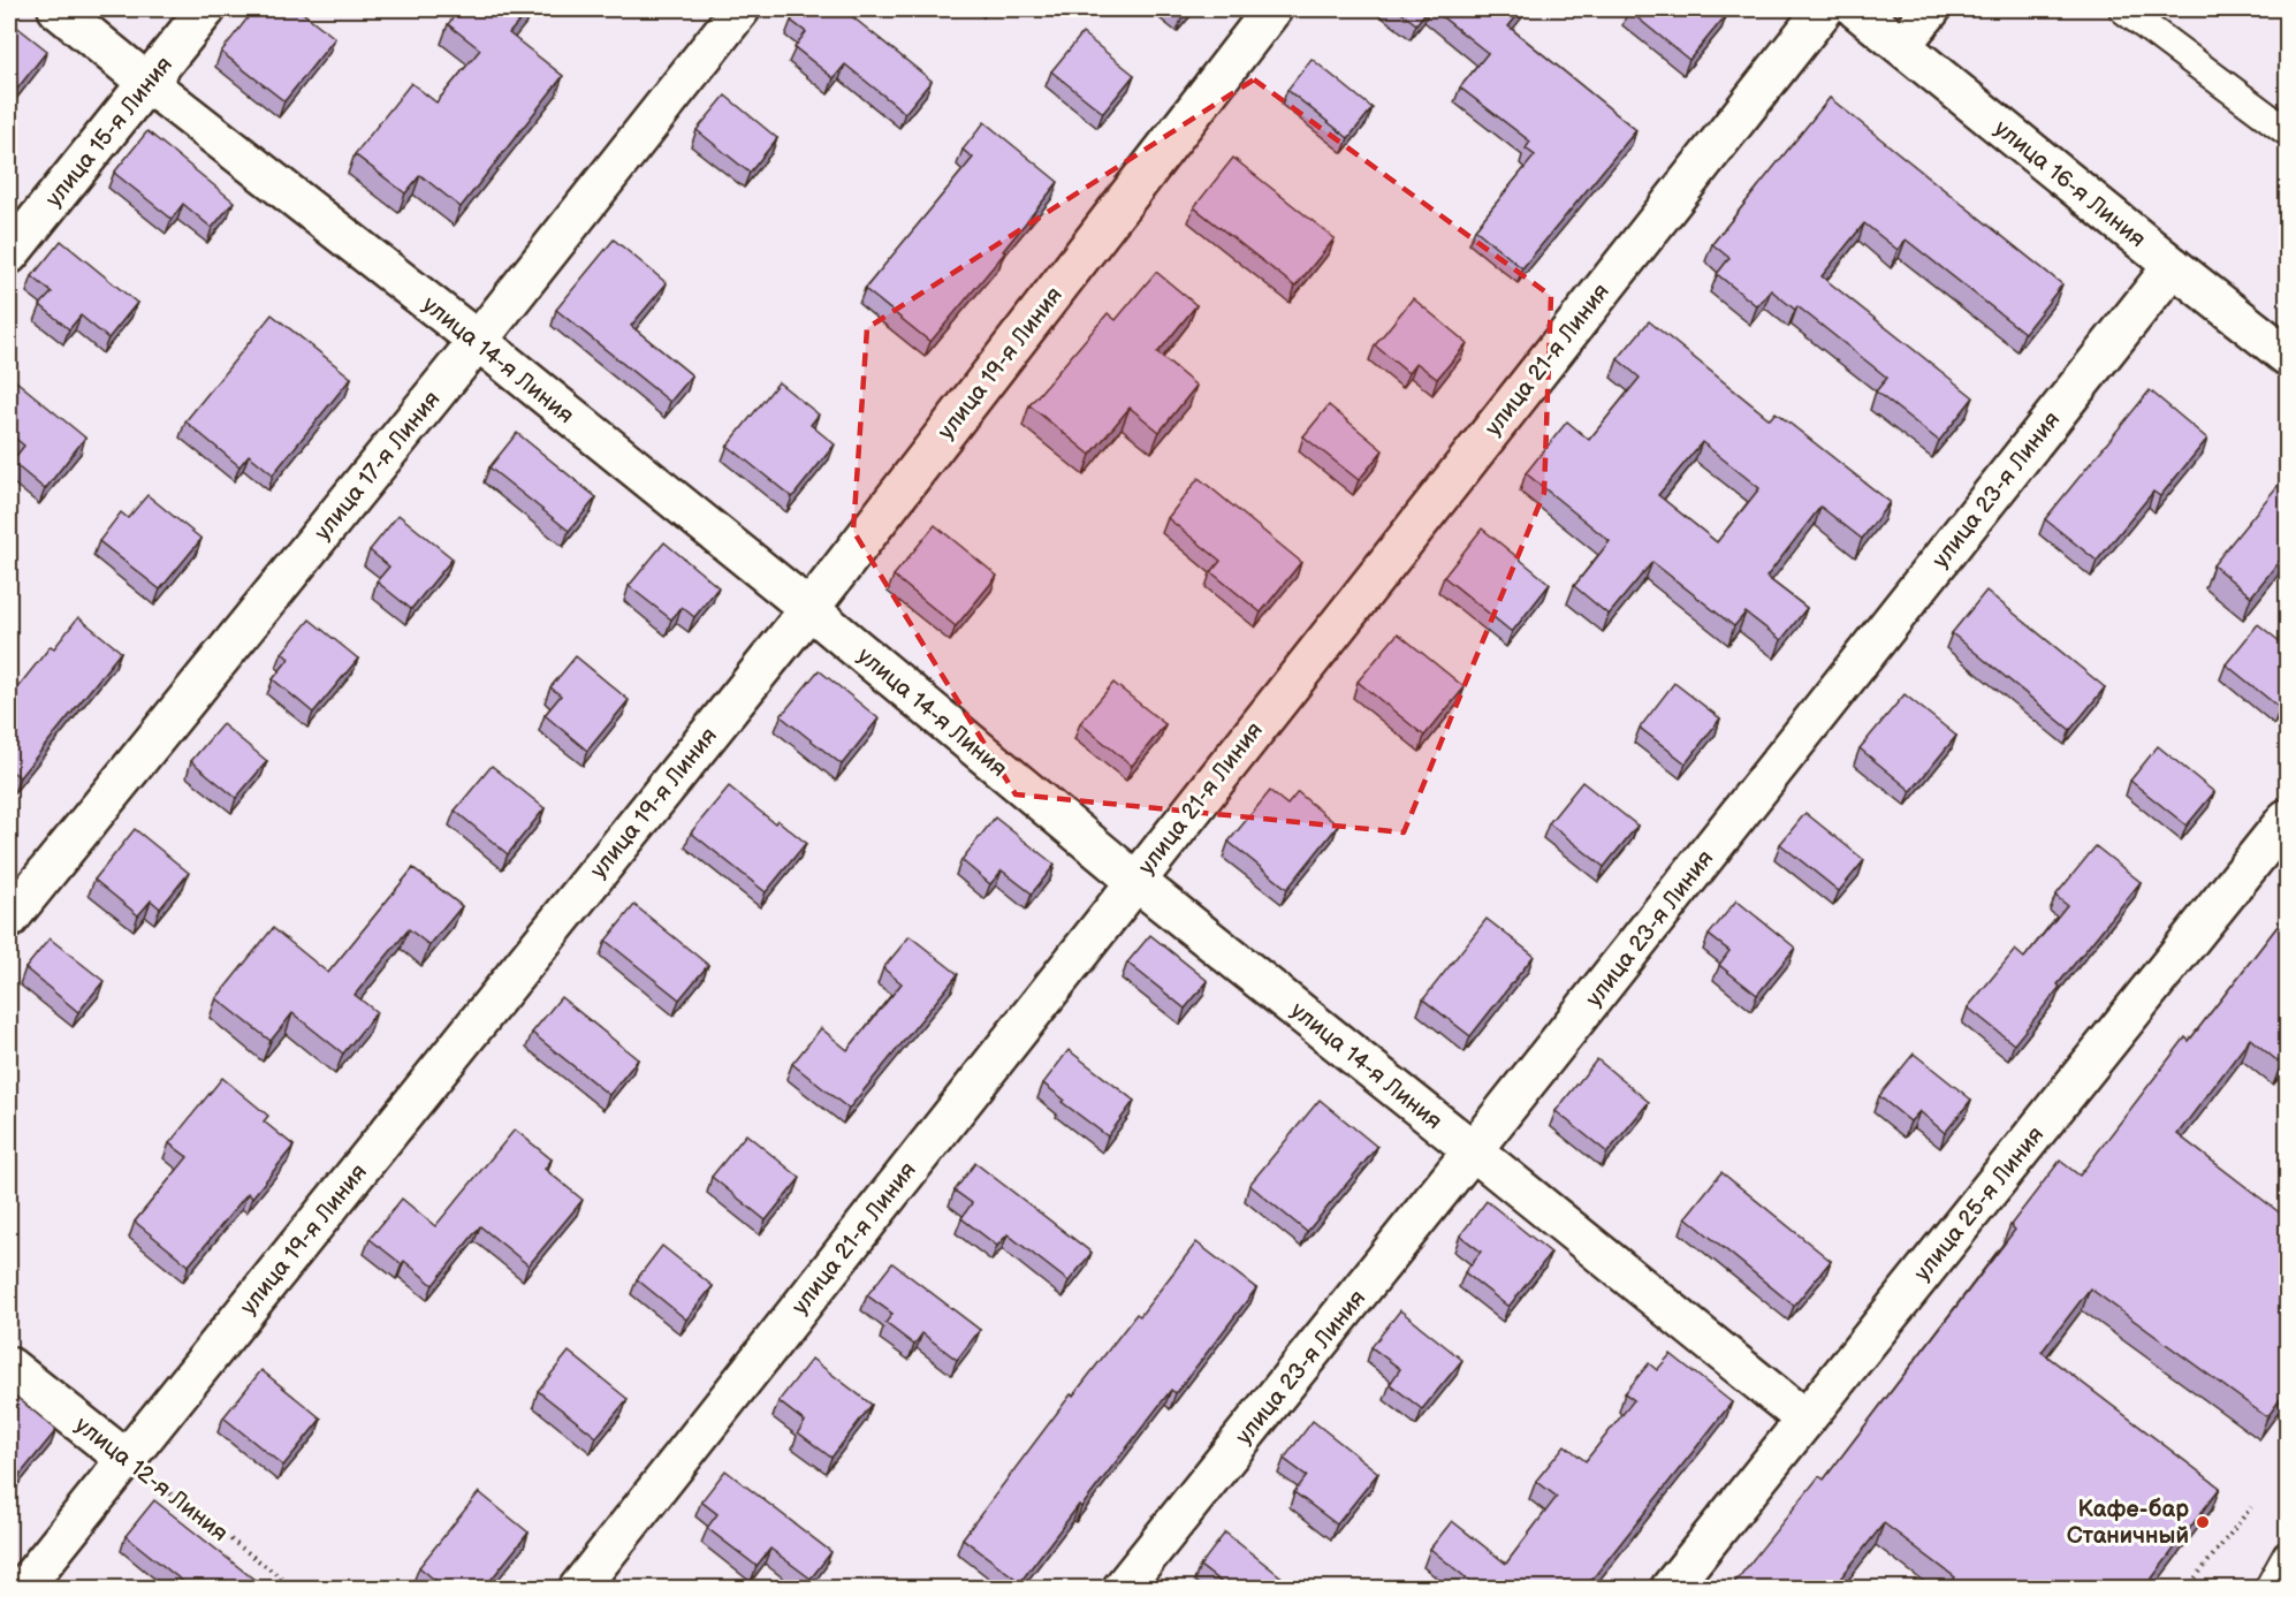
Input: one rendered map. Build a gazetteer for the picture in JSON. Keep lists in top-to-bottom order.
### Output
{
  "streets": {
    "street": [
      "улица 15-я Линия",
      "улица 16-я Линия",
      "улица 14-я Линия",
      "улица 21-я Линия",
      "улица 19-я Линия",
      "улица 17-я Линия",
      "улица 23-я Линия",
      "улица 25-я Линия",
      "улица 12-я Линия"
    ]
  },
  "crossings": [
    ["улица 15-я Линия", "улица 14-я Линия"],
    ["улица 16-я Линия", "улица 23-я Линия"],
    ["улица 14-я Линия", "улица 21-я Линия"],
    ["улица 14-я Линия", "улица 19-я Линия"],
    ["улица 14-я Линия", "улица 17-я Линия"],
    ["улица 14-я Линия", "улица 23-я Линия"],
    ["улица 14-я Линия", "улица 25-я Линия"],
    ["улица 19-я Линия", "улица 12-я Линия"]
  ],
  "places": ["Кафе-бар Станичный"]
}
